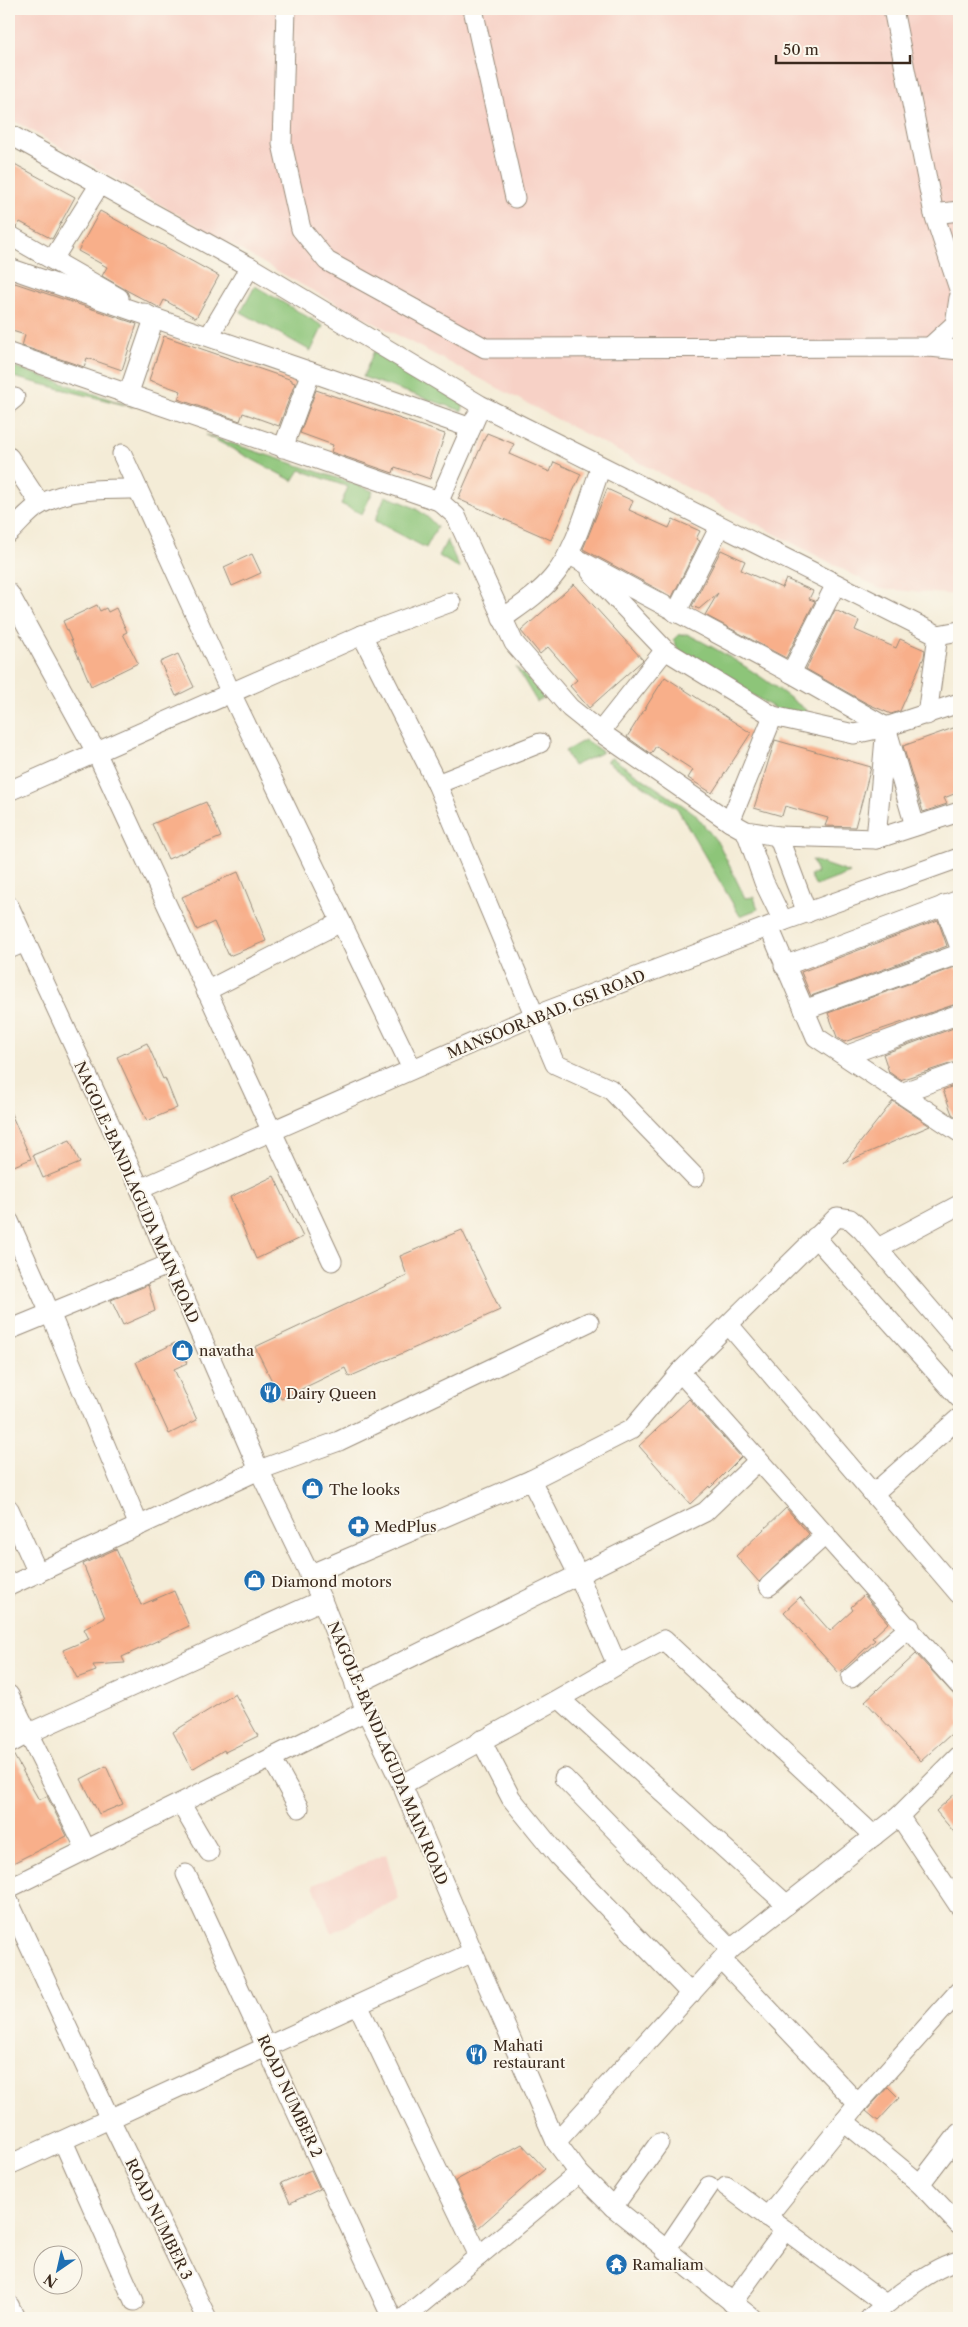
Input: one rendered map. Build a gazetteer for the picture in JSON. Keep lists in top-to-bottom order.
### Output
{
  "streets": {
    "street": [
      "MANSOORABAD, GSI ROAD",
      "NAGOLE-BANDLAGUDA MAIN ROAD",
      "ROAD NUMBER 2",
      "ROAD NUMBER 3"
    ]
  },
  "crossings": [
    ["MANSOORABAD, GSI ROAD", "NAGOLE-BANDLAGUDA MAIN ROAD"]
  ],
  "places": {
    "shop": ["navatha", "The looks", "Diamond motors"],
    "restaurant": ["Dairy Queen", "Mahati restaurant"],
    "pharmacy": ["MedPlus"],
    "temple": ["Ramaliam"]
  },
  "scale_bar": "50 m",
  "north": "bottom left"
}
